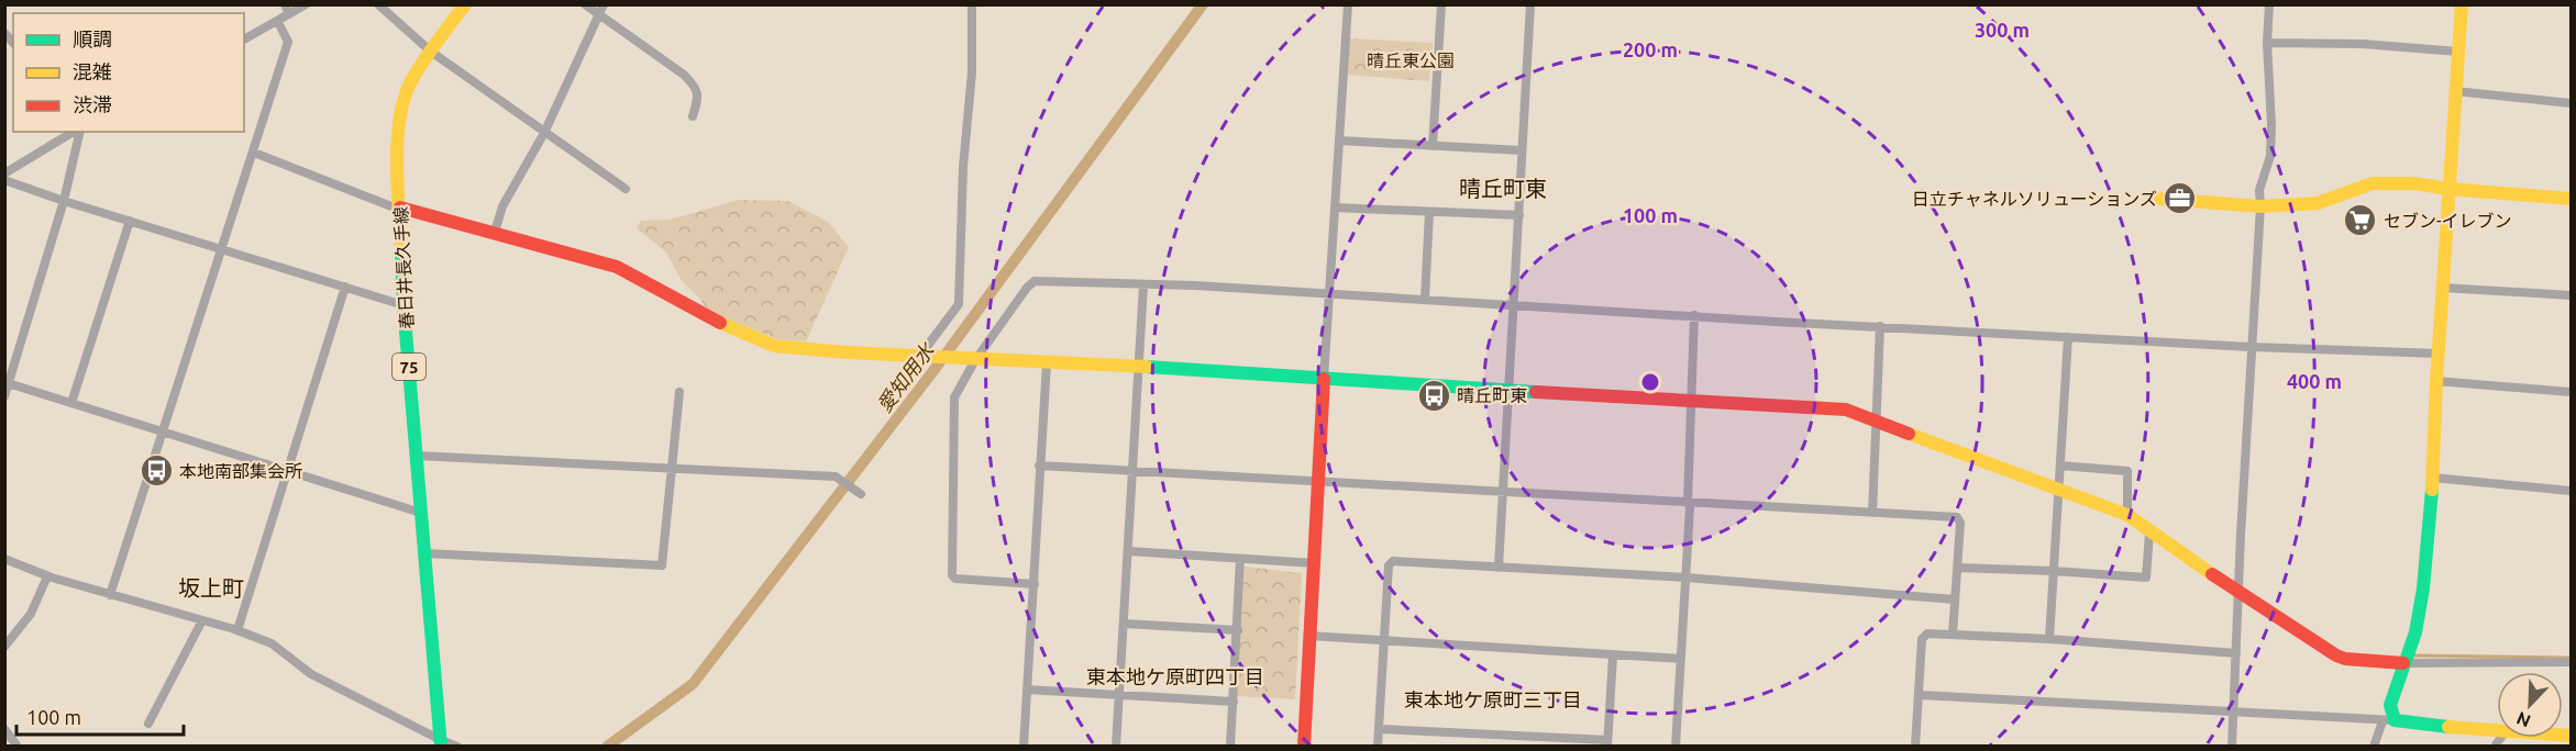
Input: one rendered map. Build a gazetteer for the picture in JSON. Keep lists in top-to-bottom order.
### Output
{
  "streets": {
    "street": ["春日井長久手線", "75"]
  },
  "districts": [
    "晴丘町東",
    "坂上町",
    "東本地ケ原町四丁目",
    "東本地ケ原町三丁目"
  ],
  "water": ["愛知用水"],
  "parks": ["晴丘東公園"],
  "places": {
    "office": ["日立チャネルソリューションズ"],
    "supermarket": ["セブン-イレブン"],
    "bus stop": ["晴丘町東", "本地南部集会所"]
  },
  "legend": ["順調", "混雑", "渋滞"],
  "scale_bar": "100 m",
  "north": "bottom left",
  "rings": [
    "300 m",
    "200 m",
    "100 m",
    "400 m"
  ]
}
